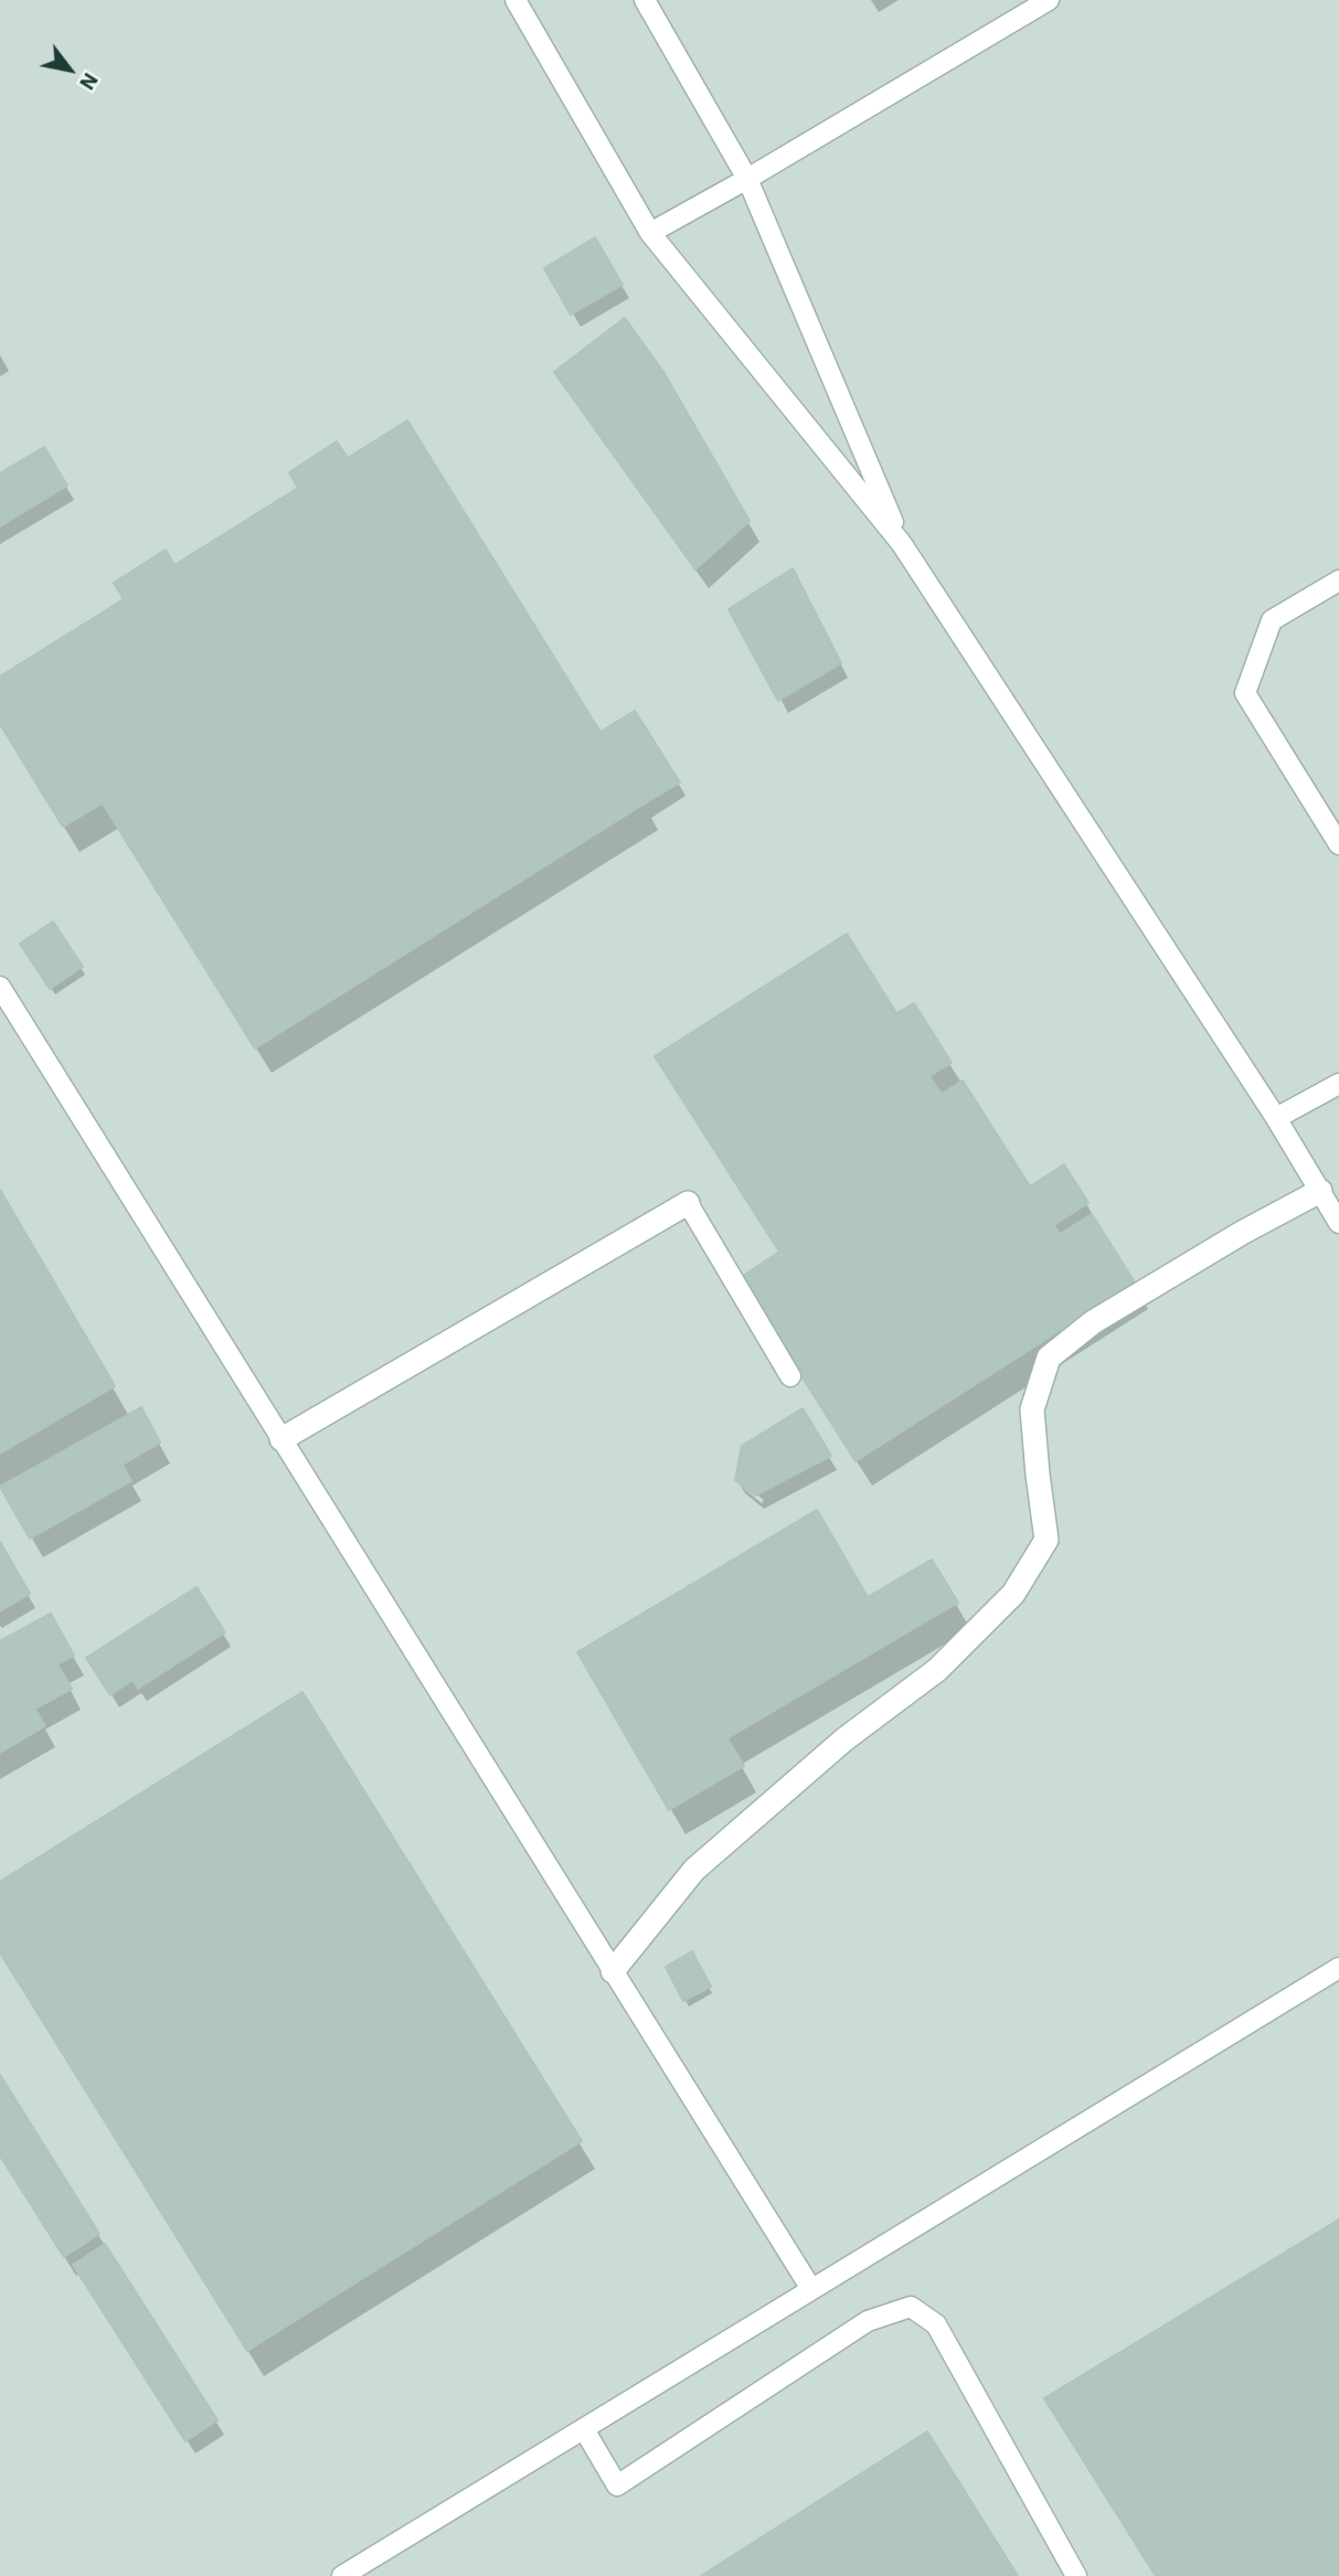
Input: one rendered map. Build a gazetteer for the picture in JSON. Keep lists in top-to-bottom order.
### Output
{
  "north": "bottom right"
}
